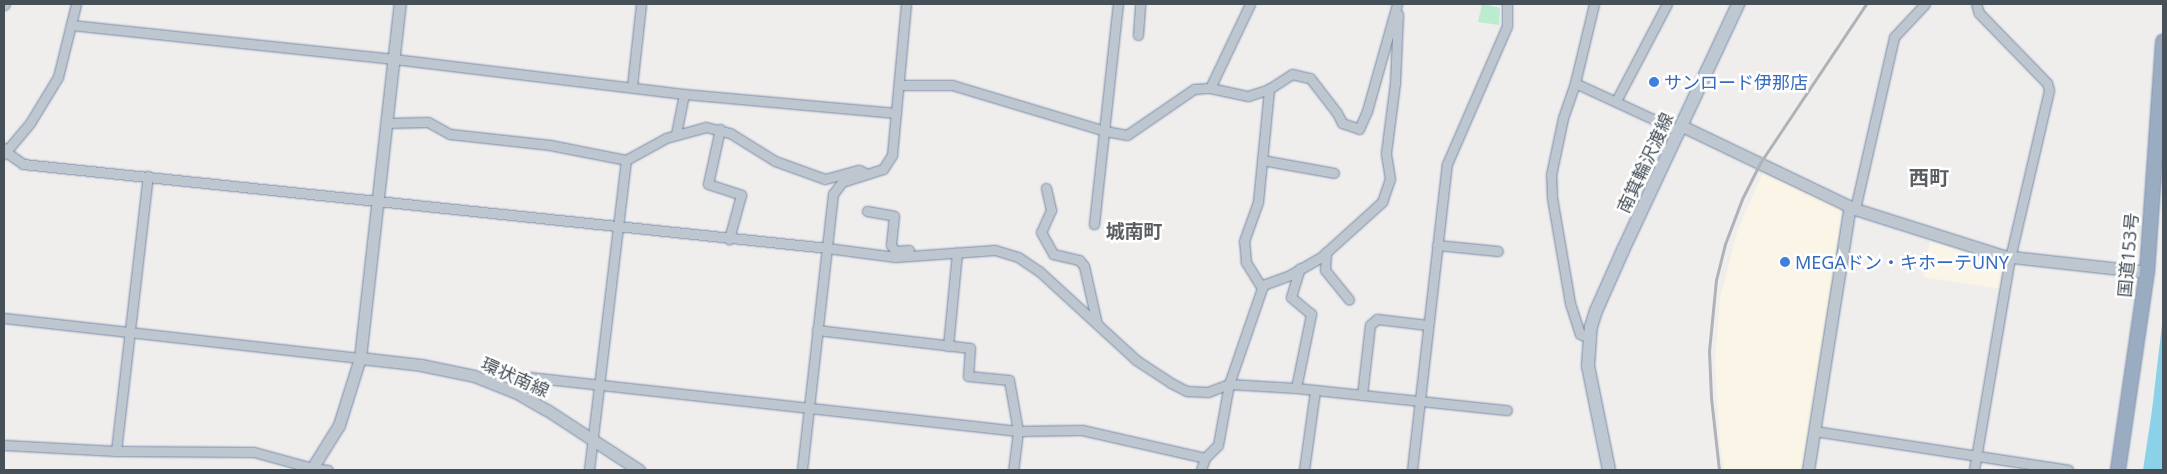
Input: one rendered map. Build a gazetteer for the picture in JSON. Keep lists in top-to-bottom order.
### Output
{
  "streets": {
    "highway": ["国道153号"],
    "main road": ["南箕輪沢渡線"],
    "street": ["環状南線"]
  },
  "districts": ["西町", "城南町"],
  "places": ["サンロード伊那店", "MEGAドン・キホーテUNY"]
}
